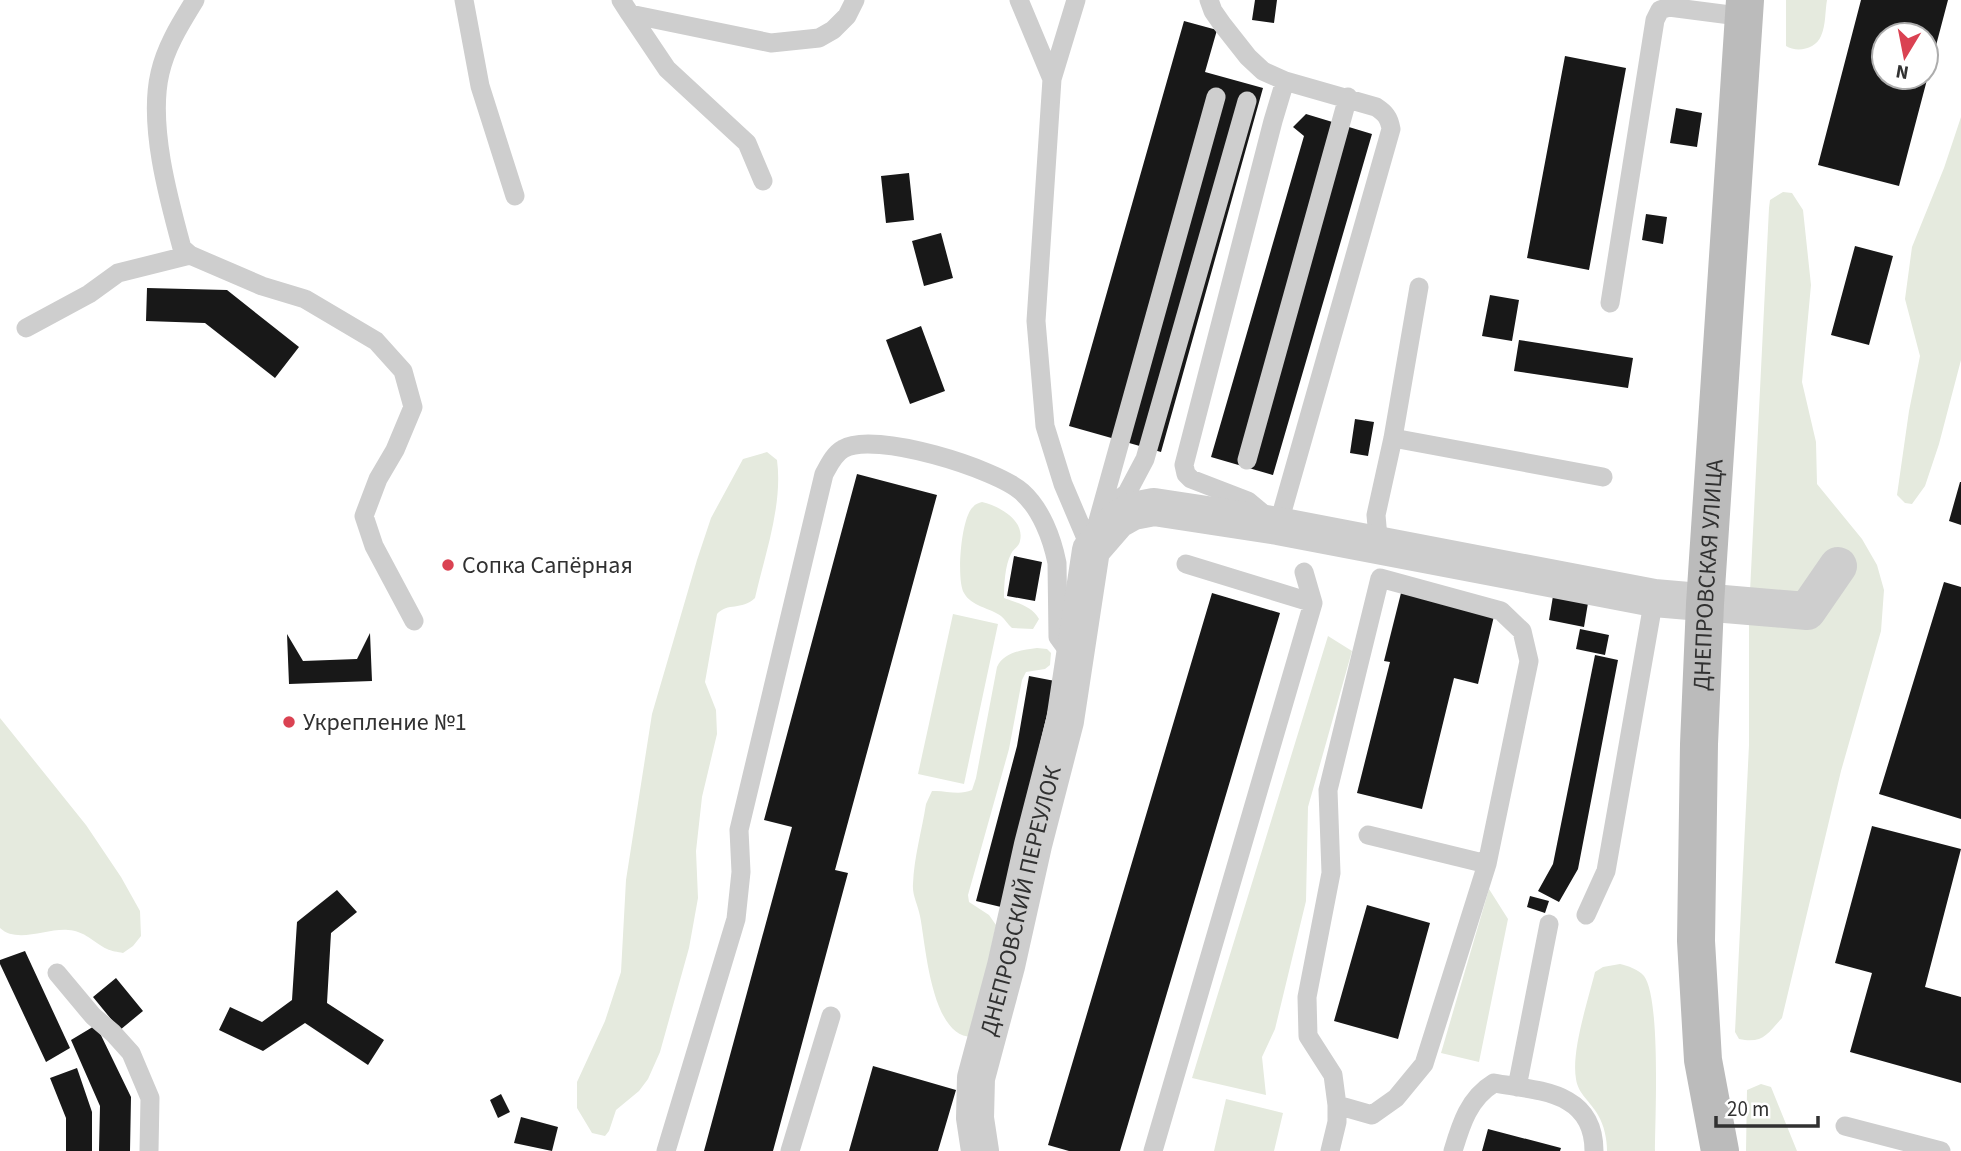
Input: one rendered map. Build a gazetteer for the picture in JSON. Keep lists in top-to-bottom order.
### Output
{
  "streets": {
    "main road": ["ДНЕПРОВСКАЯ УЛИЦА"],
    "street": ["ДНЕПРОВСКИЙ ПЕРЕУЛОК"]
  },
  "places": ["Сопка Сапёрная", "Укрепление №1"],
  "scale_bar": "20 m",
  "north": "bottom"
}
